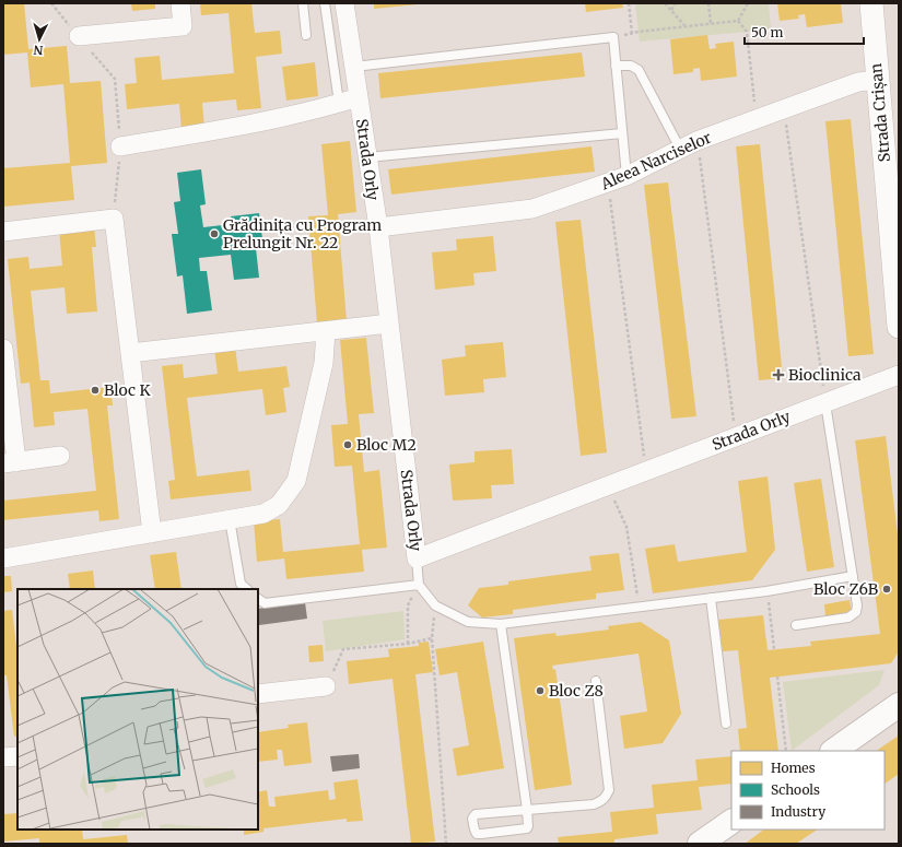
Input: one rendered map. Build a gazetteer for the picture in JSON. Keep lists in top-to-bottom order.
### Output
{
  "streets": {
    "street": ["Strada Crișan", "Strada Orly", "Aleea Narciselor"]
  },
  "crossings": [
    ["Strada Crișan", "Aleea Narciselor"],
    ["Strada Orly", "Aleea Narciselor"]
  ],
  "places": {
    "other": [
      "Grădinița cu Program Prelungit Nr. 22",
      "Bloc K",
      "Bloc M2",
      "Bloc Z6B",
      "Bloc Z8"
    ],
    "health": ["Bioclinica"]
  },
  "legend": ["Homes", "Schools", "Industry"],
  "scale_bar": "50 m",
  "north": "bottom"
}
